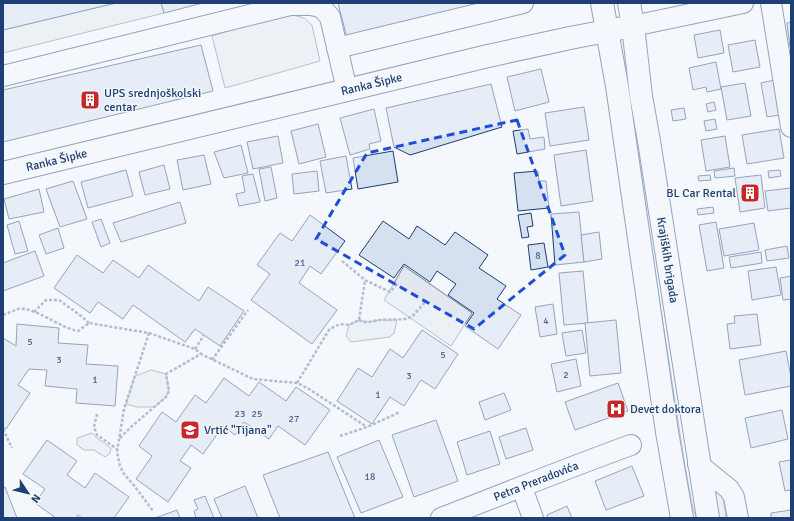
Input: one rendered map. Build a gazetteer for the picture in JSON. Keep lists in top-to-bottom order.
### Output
{
  "streets": {
    "main road": ["Ranka Šipke", "Krajiških brigada"],
    "street": ["Petra Preradovića"]
  },
  "crossings": [
    ["Ranka Šipke", "Krajiških brigada"]
  ],
  "places": {
    "building": ["UPS srednjoškolski centar", "BL Car Rental"],
    "hospital": ["Devet doktora"],
    "school or university": ["Vrtić \"Tijana\""]
  },
  "house_numbers": [
    "8",
    "21",
    "4",
    "5",
    "5",
    "3",
    "2",
    "3",
    "1",
    "1",
    "23",
    "25",
    "27",
    "18"
  ],
  "north": "bottom right"
}
